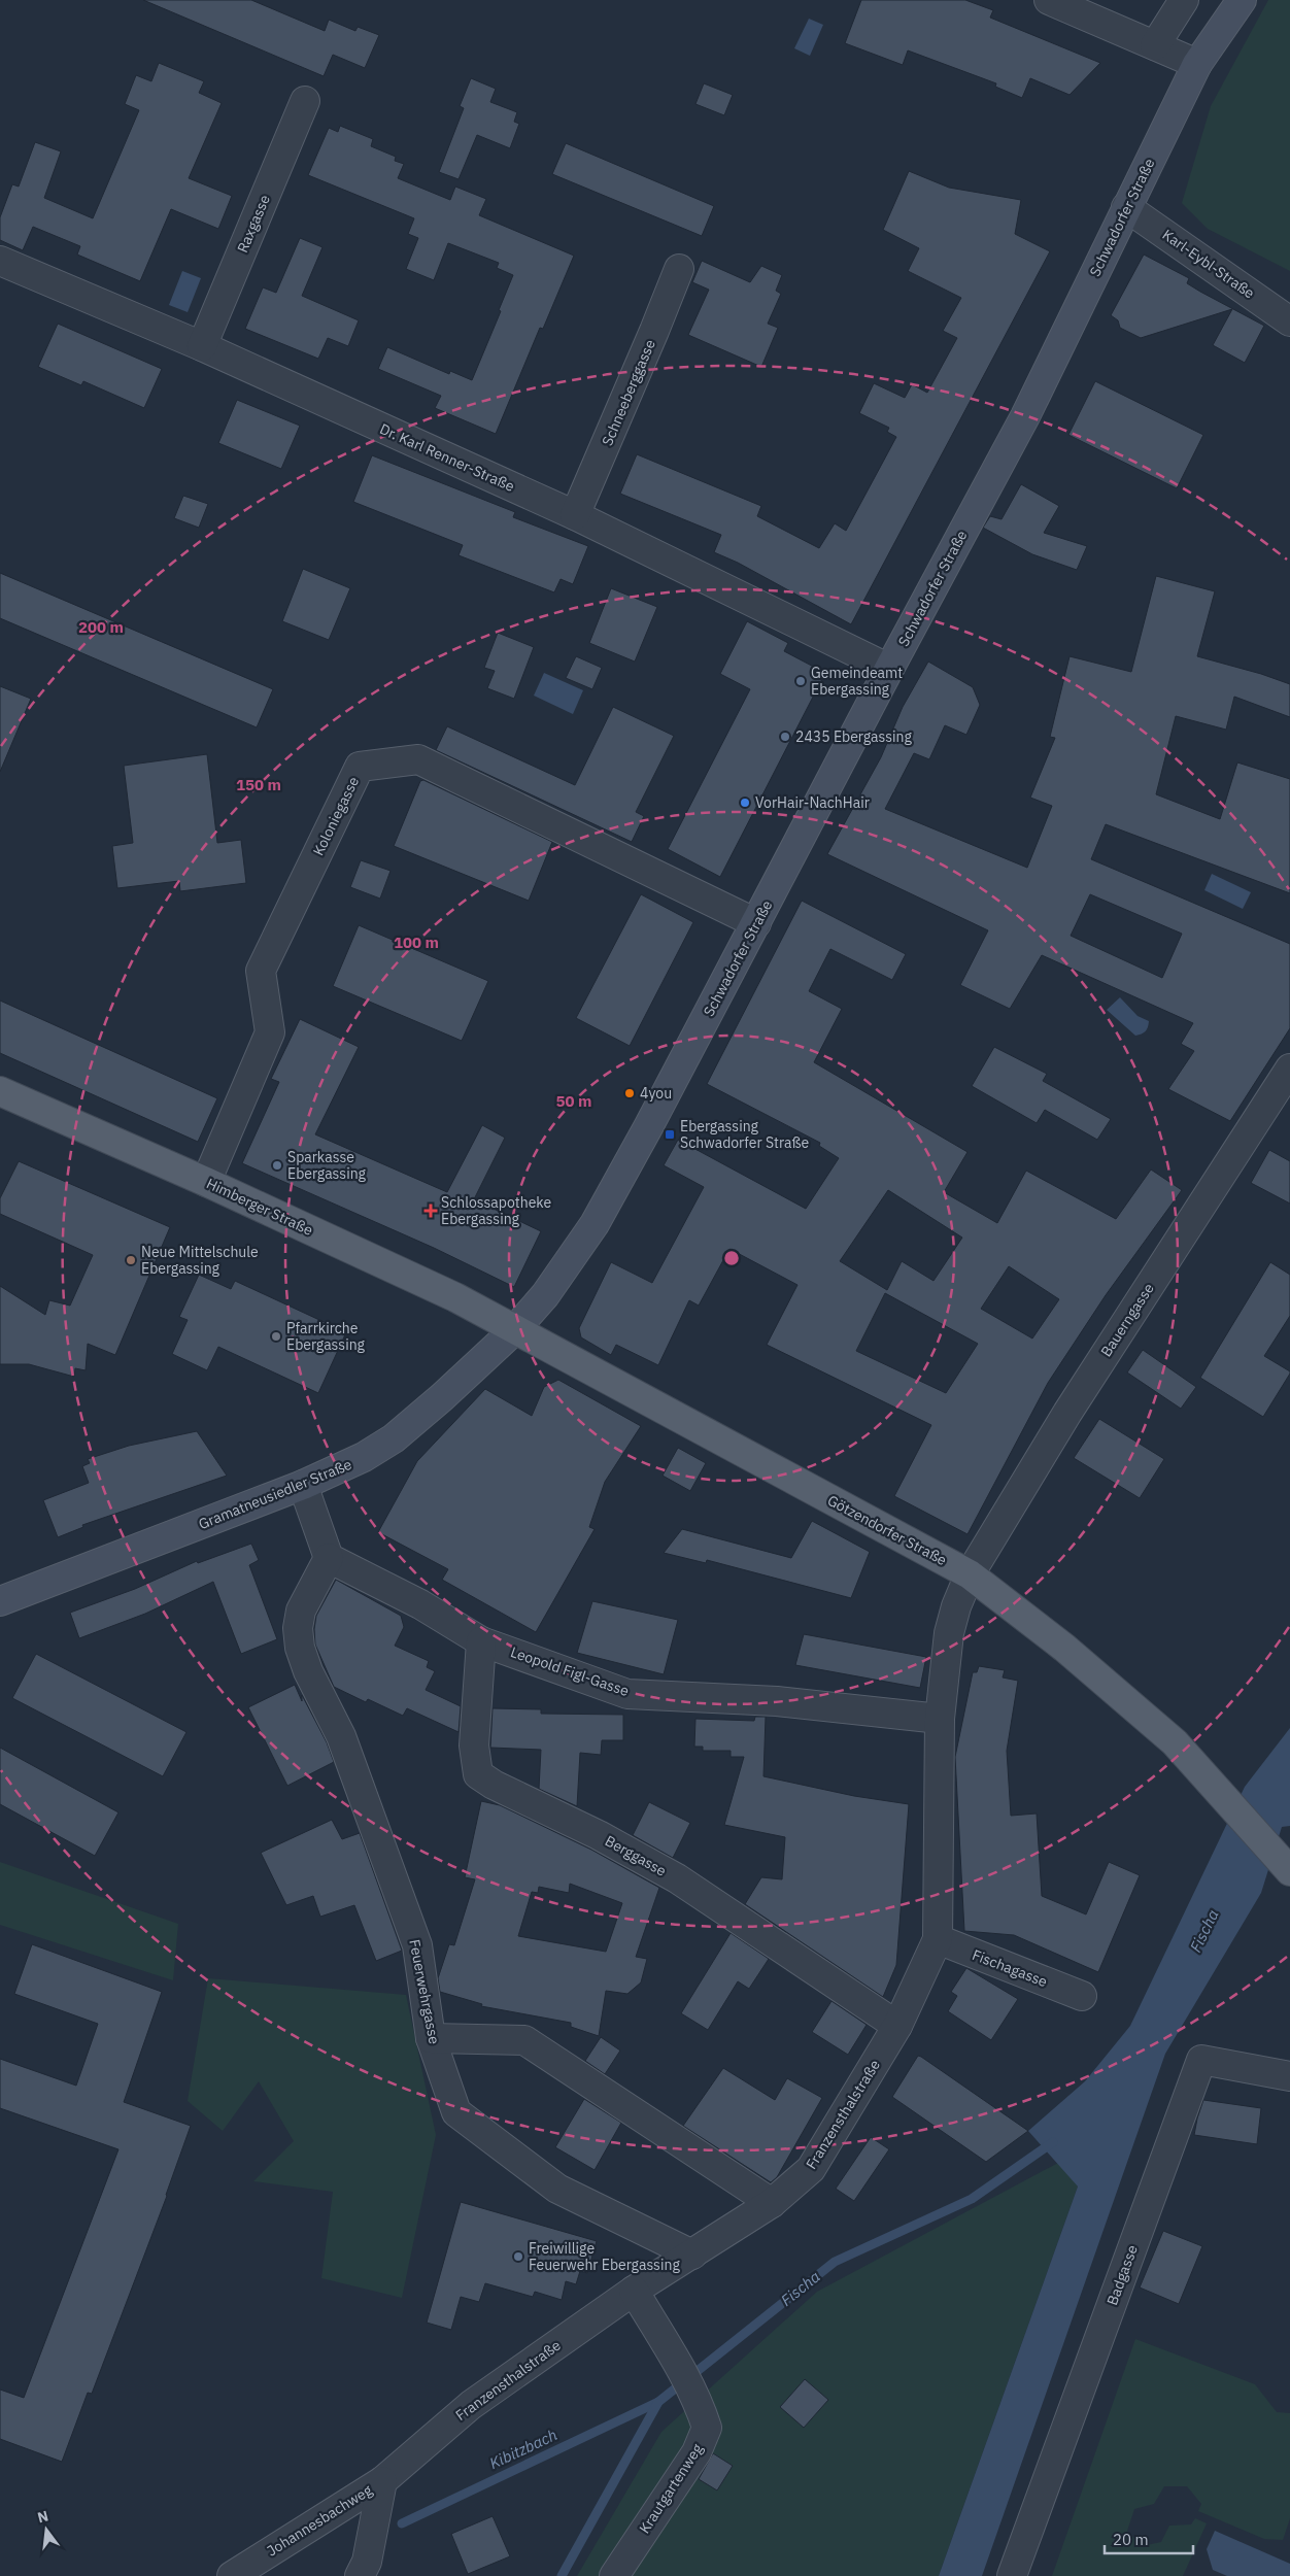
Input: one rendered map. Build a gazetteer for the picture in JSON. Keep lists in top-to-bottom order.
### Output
{
  "streets": {
    "main road": [
      "Schwadorfer Straße",
      "Himberger Straße",
      "Gramatneusiedler Straße",
      "Götzendorfer Straße"
    ],
    "street": [
      "Raxgasse",
      "Karl-Eybl-Straße",
      "Schneeberggasse",
      "Dr. Karl Renner-Straße",
      "Koloniegasse",
      "Bauerngasse",
      "Leopold Figl-Gasse",
      "Berggasse",
      "Fischagasse",
      "Feuerwehrgasse",
      "Franzensthalstraße",
      "Badgasse",
      "Krautgartenweg",
      "Johannesbachweg"
    ]
  },
  "crossings": [
    ["Schwadorfer Straße", "Karl-Eybl-Straße"],
    ["Schwadorfer Straße", "Dr. Karl Renner-Straße"],
    ["Schwadorfer Straße", "Koloniegasse"],
    ["Schwadorfer Straße", "Himberger Straße"],
    ["Schwadorfer Straße", "Gramatneusiedler Straße"],
    ["Schwadorfer Straße", "Götzendorfer Straße"],
    ["Raxgasse", "Dr. Karl Renner-Straße"],
    ["Schneeberggasse", "Dr. Karl Renner-Straße"],
    ["Koloniegasse", "Himberger Straße"],
    ["Himberger Straße", "Gramatneusiedler Straße"],
    ["Himberger Straße", "Götzendorfer Straße"],
    ["Bauerngasse", "Götzendorfer Straße"],
    ["Bauerngasse", "Franzensthalstraße"],
    ["Gramatneusiedler Straße", "Götzendorfer Straße"],
    ["Götzendorfer Straße", "Franzensthalstraße"],
    ["Leopold Figl-Gasse", "Berggasse"],
    ["Leopold Figl-Gasse", "Feuerwehrgasse"],
    ["Leopold Figl-Gasse", "Franzensthalstraße"],
    ["Berggasse", "Franzensthalstraße"],
    ["Fischagasse", "Franzensthalstraße"],
    ["Feuerwehrgasse", "Franzensthalstraße"],
    ["Franzensthalstraße", "Krautgartenweg"],
    ["Franzensthalstraße", "Johannesbachweg"]
  ],
  "water": ["Fischa", "Kibitzbach"],
  "places": {
    "other": [
      "Gemeindeamt Ebergassing",
      "2435 Ebergassing",
      "VorHair-NachHair",
      "4you",
      "Sparkasse Ebergassing",
      "Neue Mittelschule Ebergassing",
      "Pfarrkirche Ebergassing",
      "Freiwillige Feuerwehr Ebergassing"
    ],
    "transit": ["Ebergassing Schwadorfer Straße"],
    "health": ["Schlossapotheke Ebergassing"]
  },
  "scale_bar": "20 m",
  "north": "top",
  "rings": [
    "200 m",
    "150 m",
    "100 m",
    "50 m"
  ]
}
